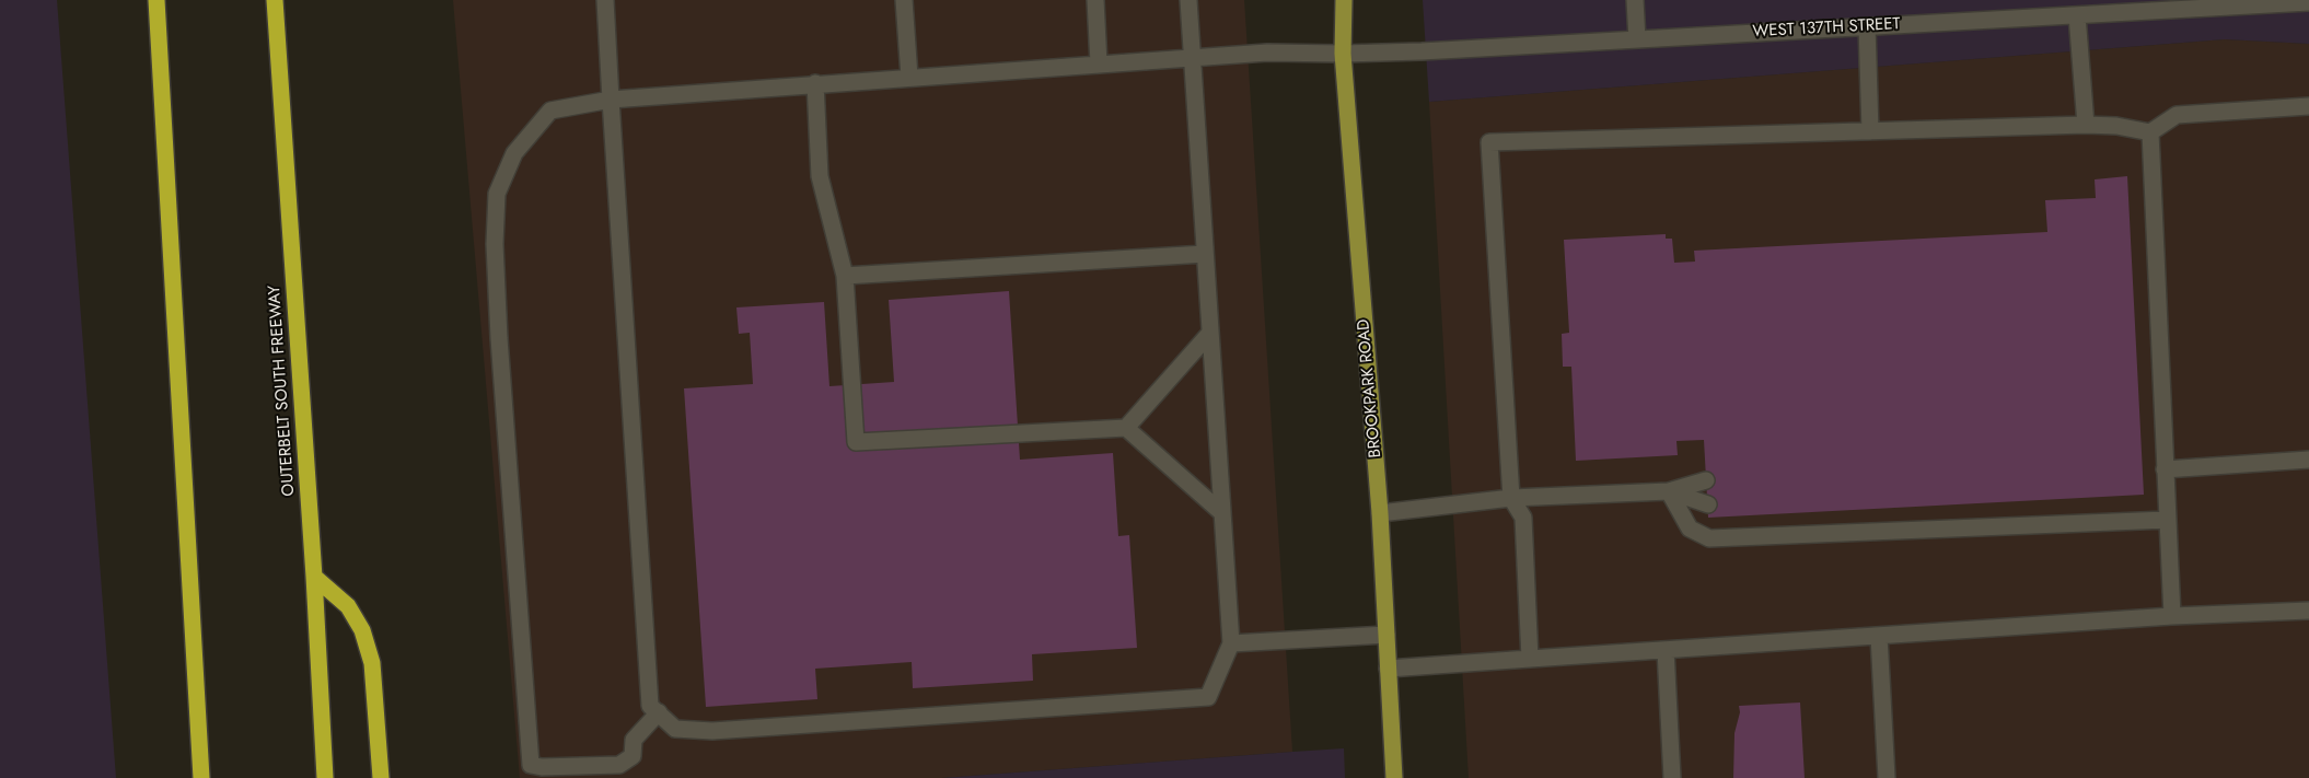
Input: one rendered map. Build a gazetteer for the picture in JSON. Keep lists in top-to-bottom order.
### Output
{
  "streets": {
    "highway": ["OUTERBELT SOUTH FREEWAY"],
    "main road": ["BROOKPARK ROAD"],
    "street": ["WEST 137TH STREET"]
  },
  "crossings": [
    ["WEST 137TH STREET", "BROOKPARK ROAD"]
  ]
}
